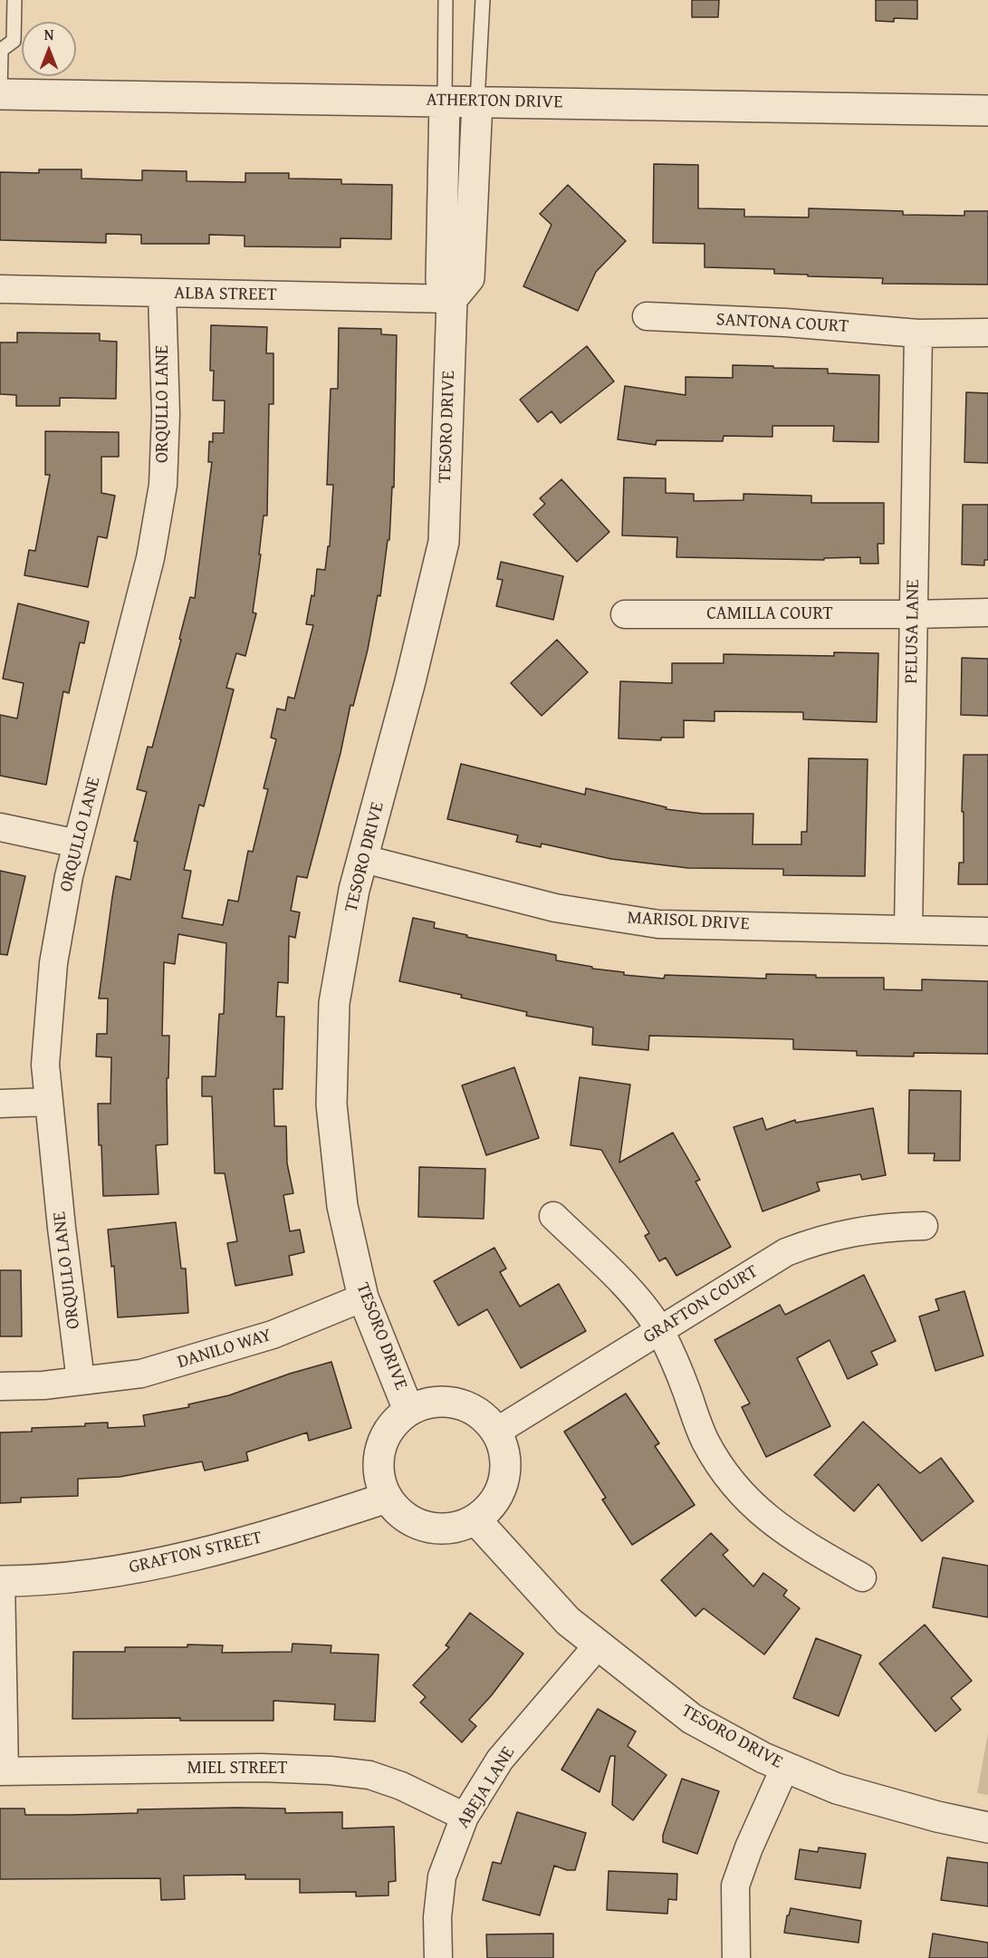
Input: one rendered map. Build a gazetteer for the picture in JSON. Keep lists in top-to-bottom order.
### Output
{
  "streets": {
    "street": [
      "ATHERTON DRIVE",
      "ALBA STREET",
      "SANTONA COURT",
      "ORQULLO LANE",
      "TESORO DRIVE",
      "CAMILLA COURT",
      "PELUSA LANE",
      "MARISOL DRIVE",
      "GRAFTON COURT",
      "DANILO WAY",
      "GRAFTON STREET",
      "MIEL STREET",
      "ABEJA LANE"
    ]
  },
  "crossings": [
    ["ATHERTON DRIVE", "TESORO DRIVE"],
    ["ALBA STREET", "ORQULLO LANE"],
    ["ALBA STREET", "TESORO DRIVE"],
    ["SANTONA COURT", "PELUSA LANE"],
    ["ORQULLO LANE", "DANILO WAY"],
    ["TESORO DRIVE", "MARISOL DRIVE"],
    ["TESORO DRIVE", "GRAFTON COURT"],
    ["TESORO DRIVE", "DANILO WAY"],
    ["TESORO DRIVE", "GRAFTON STREET"],
    ["TESORO DRIVE", "ABEJA LANE"],
    ["CAMILLA COURT", "PELUSA LANE"],
    ["PELUSA LANE", "MARISOL DRIVE"],
    ["GRAFTON COURT", "GRAFTON STREET"],
    ["MIEL STREET", "ABEJA LANE"]
  ],
  "north": "top"
}
